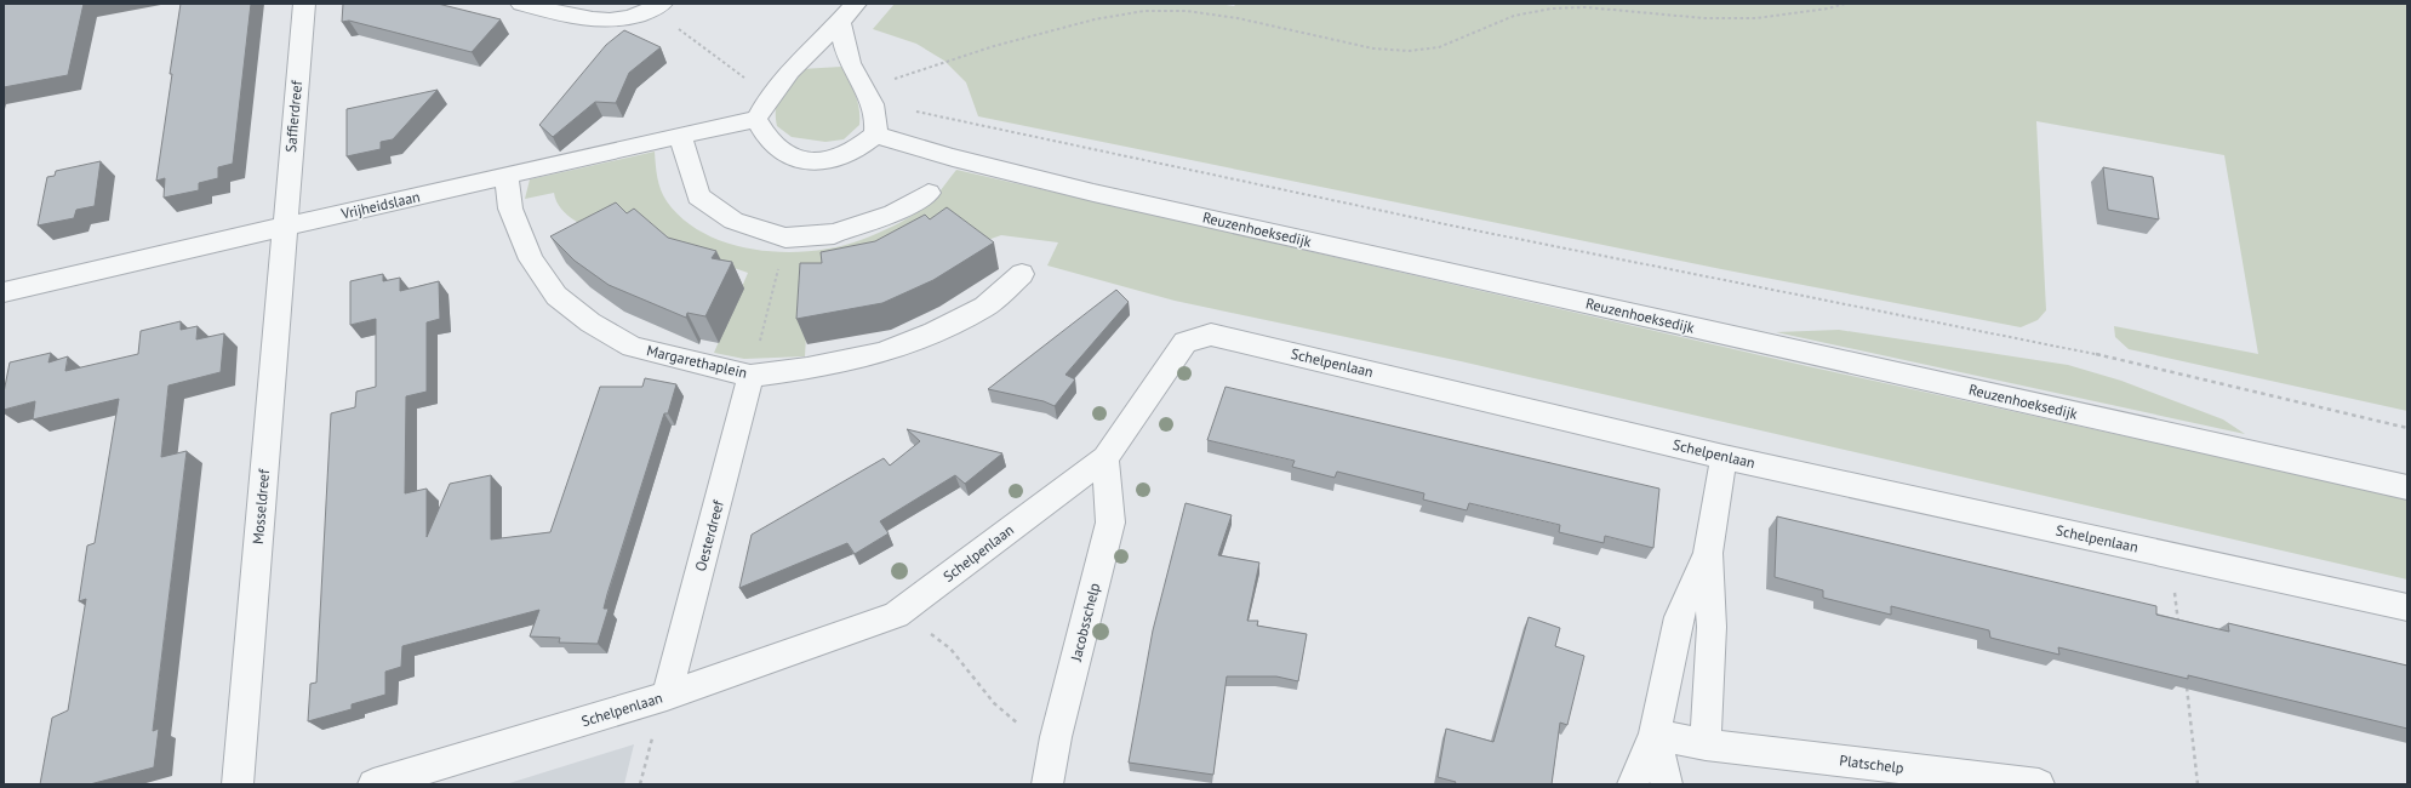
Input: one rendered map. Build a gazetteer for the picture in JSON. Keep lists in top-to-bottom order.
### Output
{
  "streets": {
    "street": [
      "Saffierdreef",
      "Vrijheidslaan",
      "Reuzenhoeksedijk",
      "Margarethaplein",
      "Schelpenlaan",
      "Mosseldreef",
      "Oesterdreef",
      "Jacobsschelp",
      "Platschelp"
    ]
  },
  "crossings": [
    ["Saffierdreef", "Vrijheidslaan"],
    ["Saffierdreef", "Mosseldreef"],
    ["Vrijheidslaan", "Margarethaplein"],
    ["Vrijheidslaan", "Mosseldreef"],
    ["Margarethaplein", "Oesterdreef"],
    ["Schelpenlaan", "Oesterdreef"],
    ["Schelpenlaan", "Jacobsschelp"]
  ]
}
